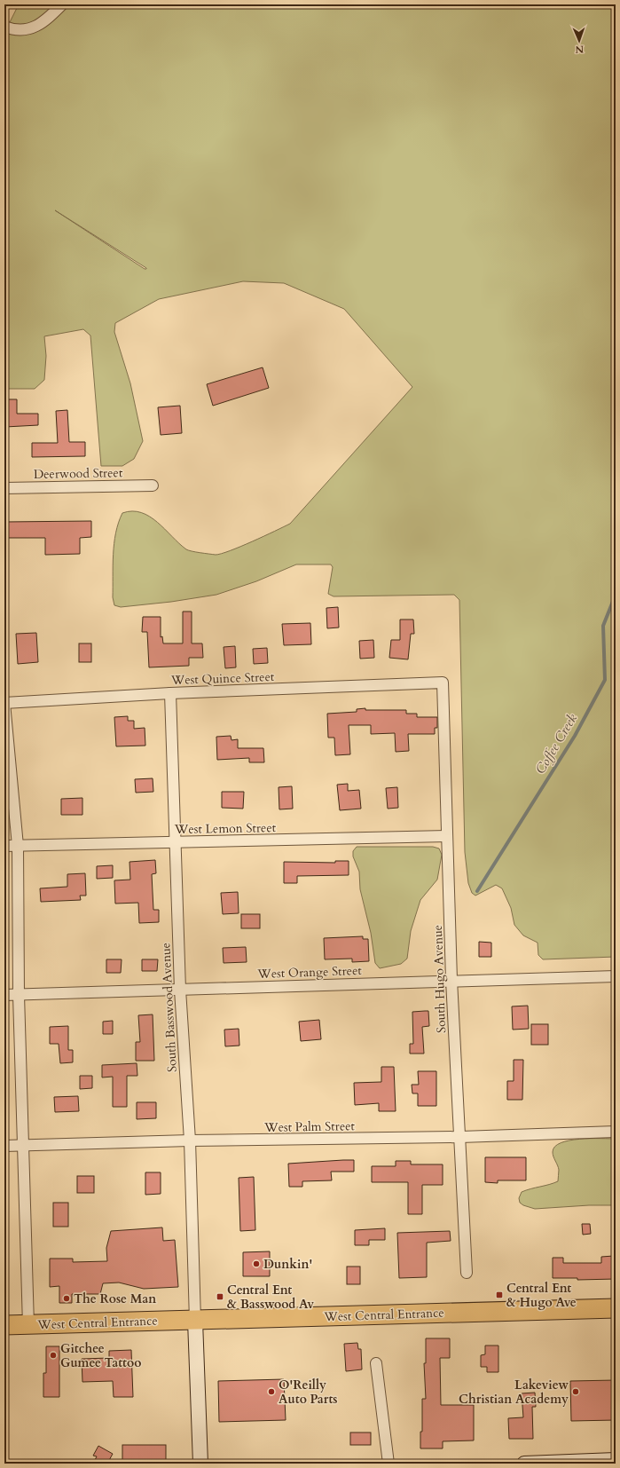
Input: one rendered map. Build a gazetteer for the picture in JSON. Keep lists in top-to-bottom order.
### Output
{
  "streets": {
    "highway": ["West Central Entrance"],
    "street": [
      "Deerwood Street",
      "West Quince Street",
      "West Lemon Street",
      "West Orange Street",
      "South Hugo Avenue",
      "South Basswood Avenue",
      "West Palm Street"
    ]
  },
  "crossings": [
    ["West Quince Street", "South Hugo Avenue"],
    ["West Quince Street", "South Basswood Avenue"],
    ["West Lemon Street", "South Hugo Avenue"],
    ["West Lemon Street", "South Basswood Avenue"],
    ["West Orange Street", "South Hugo Avenue"],
    ["West Orange Street", "South Basswood Avenue"],
    ["South Hugo Avenue", "West Palm Street"],
    ["South Basswood Avenue", "West Palm Street"],
    ["South Basswood Avenue", "West Central Entrance"]
  ],
  "water": ["Coffee Creek"],
  "places": {
    "other": [
      "Dunkin'",
      "The Rose Man",
      "Gitchee Gumee Tattoo",
      "O'Reilly Auto Parts",
      "Lakeview Christian Academy"
    ],
    "transit": ["Central Ent & Hugo Ave", "Central Ent & Basswood Av"]
  },
  "north": "bottom"
}
